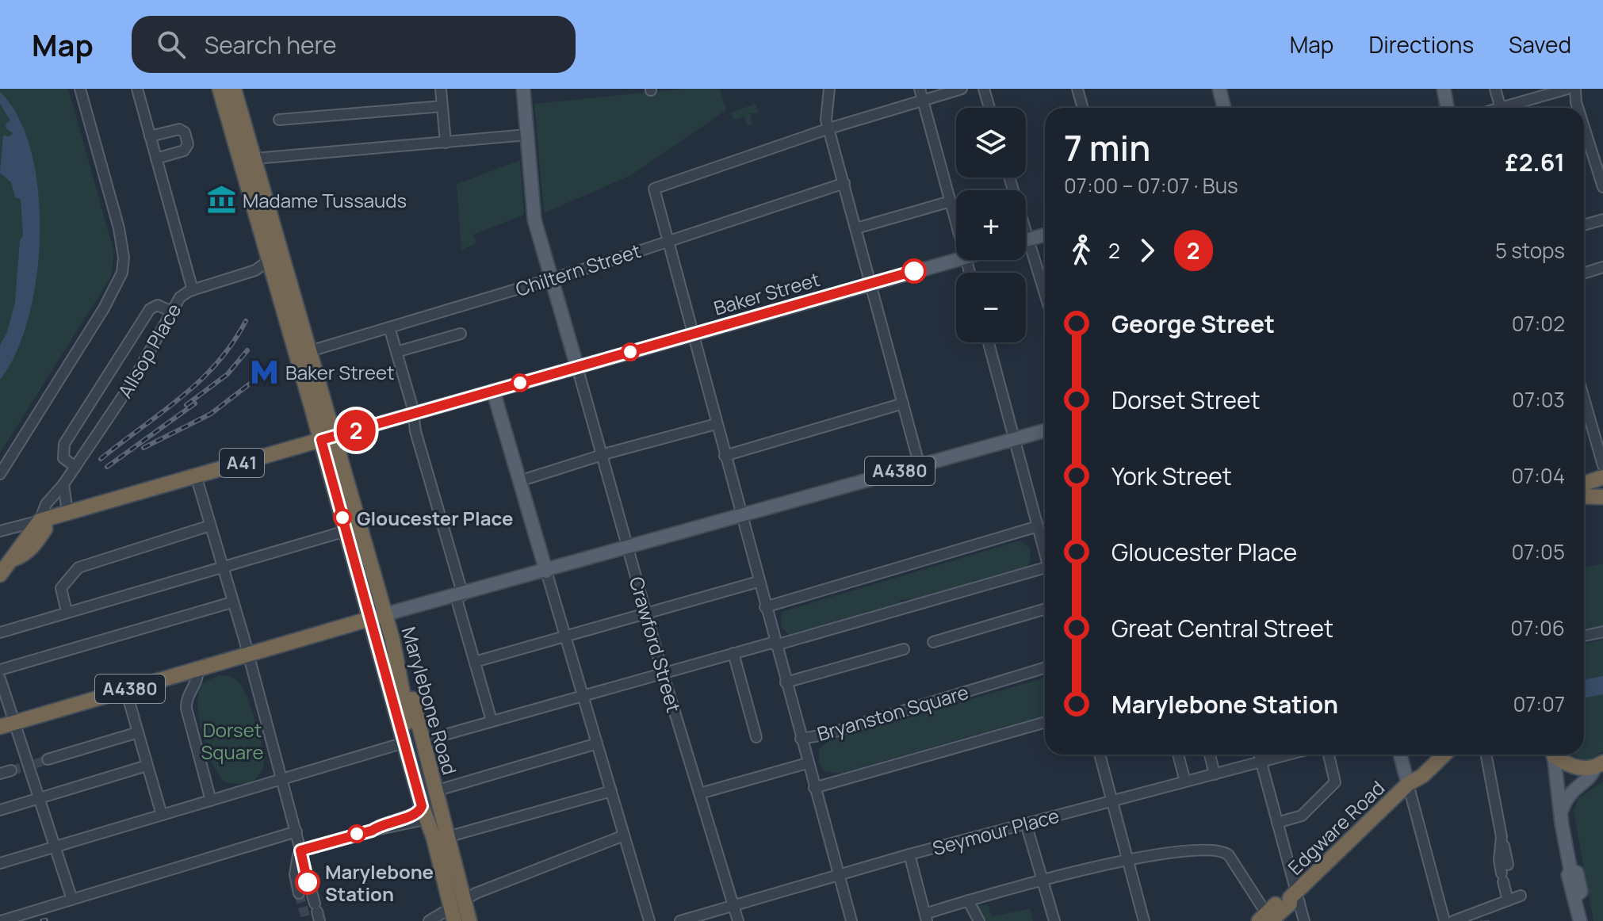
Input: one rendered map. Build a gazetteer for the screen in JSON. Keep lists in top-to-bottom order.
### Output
{
  "streets": {
    "highway": [
      "Baker Street",
      "A41",
      "A4380",
      "Marylebone Road",
      "Edgware Road"
    ],
    "street": [
      "Chiltern Street",
      "Allsop Place",
      "Crawford Street",
      "Bryanston Square",
      "Seymour Place"
    ]
  },
  "crossings": [
    ["Chiltern Street", "Marylebone Road"],
    ["Baker Street", "Allsop Place"],
    ["Baker Street", "Crawford Street"],
    ["Baker Street", "Marylebone Road"],
    ["Allsop Place", "Marylebone Road"],
    ["A4380", "Crawford Street"],
    ["A4380", "Marylebone Road"],
    ["Crawford Street", "Seymour Place"],
    ["Bryanston Square", "Seymour Place"]
  ],
  "parks": ["Dorset Square"],
  "places": {
    "museum": ["Madame Tussauds"],
    "metro station": ["Baker Street"],
    "other": ["Gloucester Place", "Marylebone Station"]
  },
  "lines": ["bus line 2"],
  "page": {
    "header": "Map",
    "search": "Search here",
    "nav": ["Map", "Directions", "Saved"],
    "on_map": "2",
    "map_buttons": ["+", "−"],
    "heading": ["7 min", "07:00 – 07:07 · Bus", "£2.61"],
    "legs": ["2", "2", "5 stops"],
    "list": [
      {
        "name": "George Street",
        "value": "07:02"
      },
      {
        "name": "Dorset Street",
        "value": "07:03"
      },
      {
        "name": "York Street",
        "value": "07:04"
      },
      {
        "name": "Gloucester Place",
        "value": "07:05"
      },
      {
        "name": "Great Central Street",
        "value": "07:06"
      },
      {
        "name": "Marylebone Station",
        "value": "07:07"
      }
    ]
  }
}
